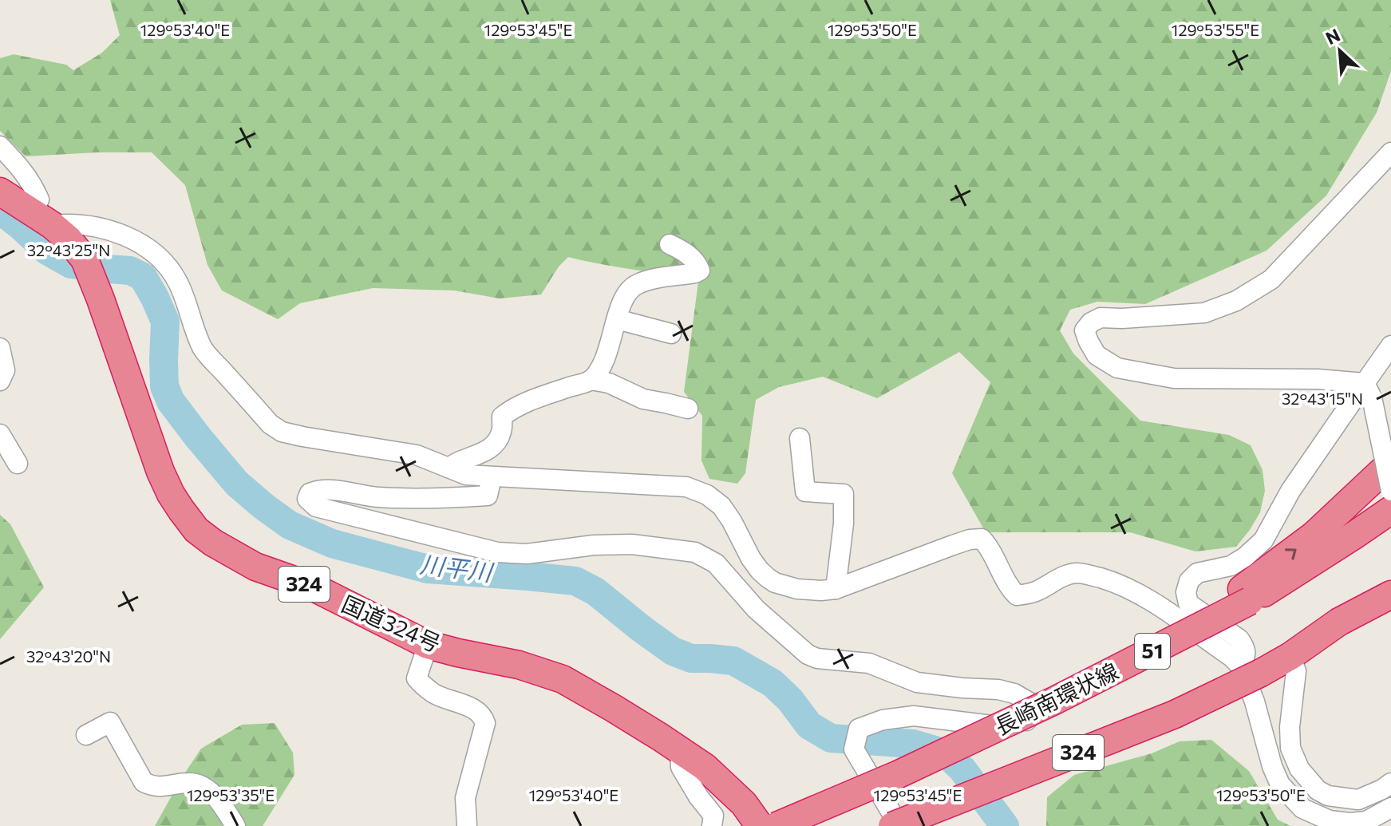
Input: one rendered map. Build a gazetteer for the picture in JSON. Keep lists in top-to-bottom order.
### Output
{
  "streets": {
    "highway": [
      "324",
      "国道324号",
      "51",
      "長崎南環状線"
    ]
  },
  "crossings": [
    ["51", "長崎南環状線"]
  ],
  "water": ["川平川"],
  "north": "top left",
  "coordinates": [
    "129°53'50\"E",
    "129°53'55\"E",
    "129°53'40\"E",
    "129°53'45\"E",
    "32°43'25\"N",
    "32°43'15\"N",
    "32°43'20\"N",
    "129°53'35\"E"
  ]
}
